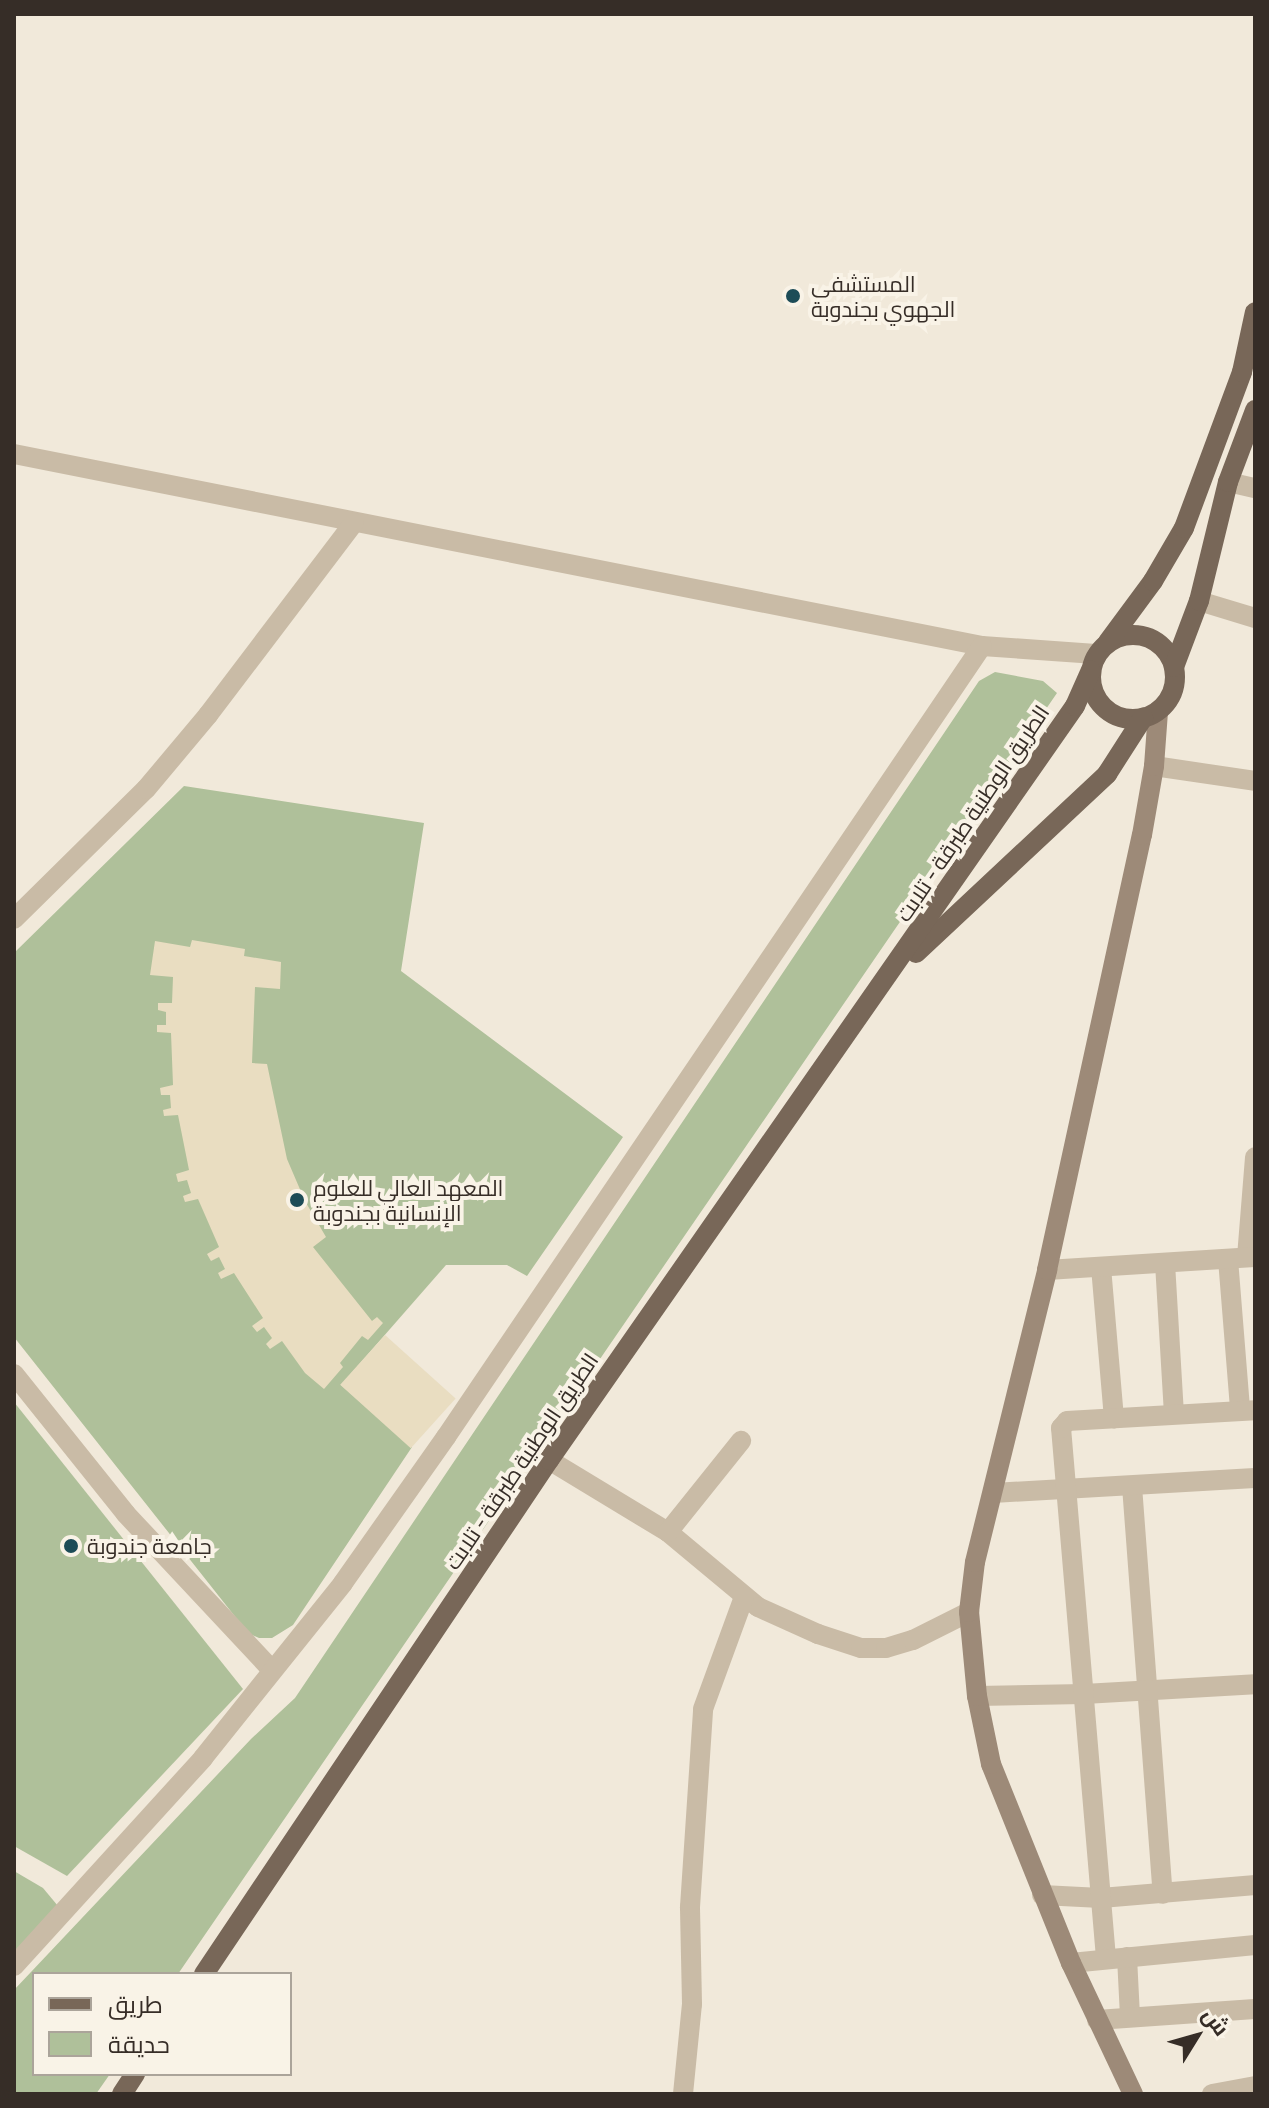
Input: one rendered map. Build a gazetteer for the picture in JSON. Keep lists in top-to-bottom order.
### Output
{
  "streets": {
    "main road": ["الطريق الوطنية طبرقة - تلابت"]
  },
  "places": ["المستشفى الجهوي بجندوبة", "المعهد العالي للعلوم الإنسانية بجندوبة", "جامعة جندوبة"],
  "legend": ["طريق", "حديقة"],
  "north": "top right"
}
